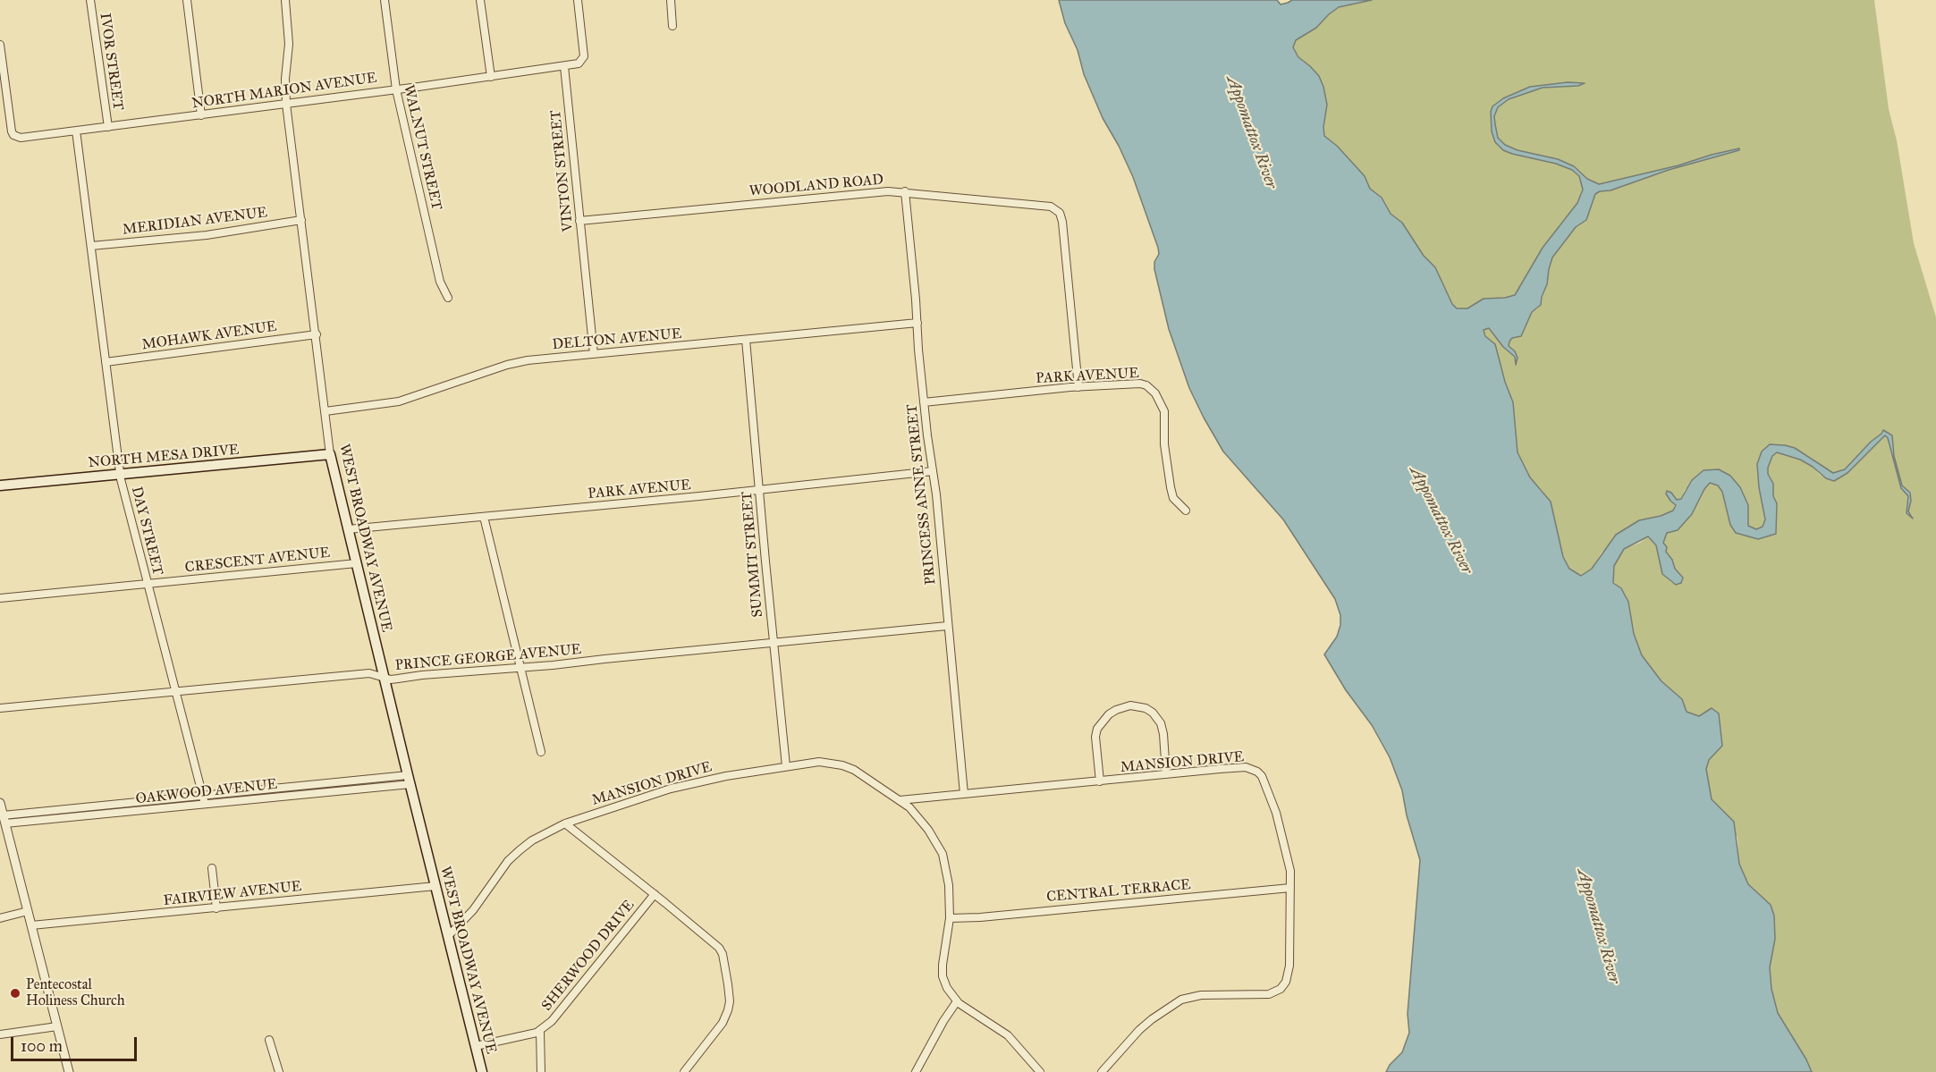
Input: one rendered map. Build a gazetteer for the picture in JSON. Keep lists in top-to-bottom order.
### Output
{
  "streets": {
    "main road": ["NORTH MESA DRIVE", "WEST BROADWAY AVENUE"],
    "street": [
      "IVOR STREET",
      "NORTH MARION AVENUE",
      "WALNUT STREET",
      "VINTON STREET",
      "WOODLAND ROAD",
      "MERIDIAN AVENUE",
      "MOHAWK AVENUE",
      "DELTON AVENUE",
      "PARK AVENUE",
      "PRINCESS ANNE STREET",
      "DAY STREET",
      "SUMMIT STREET",
      "CRESCENT AVENUE",
      "PRINCE GEORGE AVENUE",
      "MANSION DRIVE",
      "OAKWOOD AVENUE",
      "CENTRAL TERRACE",
      "FAIRVIEW AVENUE",
      "SHERWOOD DRIVE"
    ]
  },
  "crossings": [
    ["IVOR STREET", "NORTH MARION AVENUE"],
    ["NORTH MARION AVENUE", "WALNUT STREET"],
    ["NORTH MARION AVENUE", "VINTON STREET"],
    ["NORTH MARION AVENUE", "DAY STREET"],
    ["NORTH MARION AVENUE", "WEST BROADWAY AVENUE"],
    ["VINTON STREET", "WOODLAND ROAD"],
    ["VINTON STREET", "DELTON AVENUE"],
    ["WOODLAND ROAD", "PARK AVENUE"],
    ["WOODLAND ROAD", "PRINCESS ANNE STREET"],
    ["MERIDIAN AVENUE", "DAY STREET"],
    ["MERIDIAN AVENUE", "WEST BROADWAY AVENUE"],
    ["MOHAWK AVENUE", "DAY STREET"],
    ["MOHAWK AVENUE", "WEST BROADWAY AVENUE"],
    ["DELTON AVENUE", "PRINCESS ANNE STREET"],
    ["DELTON AVENUE", "WEST BROADWAY AVENUE"],
    ["DELTON AVENUE", "SUMMIT STREET"],
    ["PARK AVENUE", "PRINCESS ANNE STREET"],
    ["PARK AVENUE", "WEST BROADWAY AVENUE"],
    ["PARK AVENUE", "SUMMIT STREET"],
    ["NORTH MESA DRIVE", "DAY STREET"],
    ["NORTH MESA DRIVE", "WEST BROADWAY AVENUE"],
    ["PRINCESS ANNE STREET", "PRINCE GEORGE AVENUE"],
    ["PRINCESS ANNE STREET", "MANSION DRIVE"],
    ["DAY STREET", "CRESCENT AVENUE"],
    ["DAY STREET", "PRINCE GEORGE AVENUE"],
    ["DAY STREET", "OAKWOOD AVENUE"],
    ["WEST BROADWAY AVENUE", "CRESCENT AVENUE"],
    ["WEST BROADWAY AVENUE", "PRINCE GEORGE AVENUE"],
    ["WEST BROADWAY AVENUE", "MANSION DRIVE"],
    ["WEST BROADWAY AVENUE", "OAKWOOD AVENUE"],
    ["WEST BROADWAY AVENUE", "FAIRVIEW AVENUE"],
    ["WEST BROADWAY AVENUE", "SHERWOOD DRIVE"],
    ["SUMMIT STREET", "PRINCE GEORGE AVENUE"],
    ["SUMMIT STREET", "MANSION DRIVE"],
    ["MANSION DRIVE", "CENTRAL TERRACE"],
    ["MANSION DRIVE", "SHERWOOD DRIVE"]
  ],
  "water": ["Appomattox River"],
  "places": ["Pentecostal Holiness Church"],
  "scale_bar": "100 m"
}
